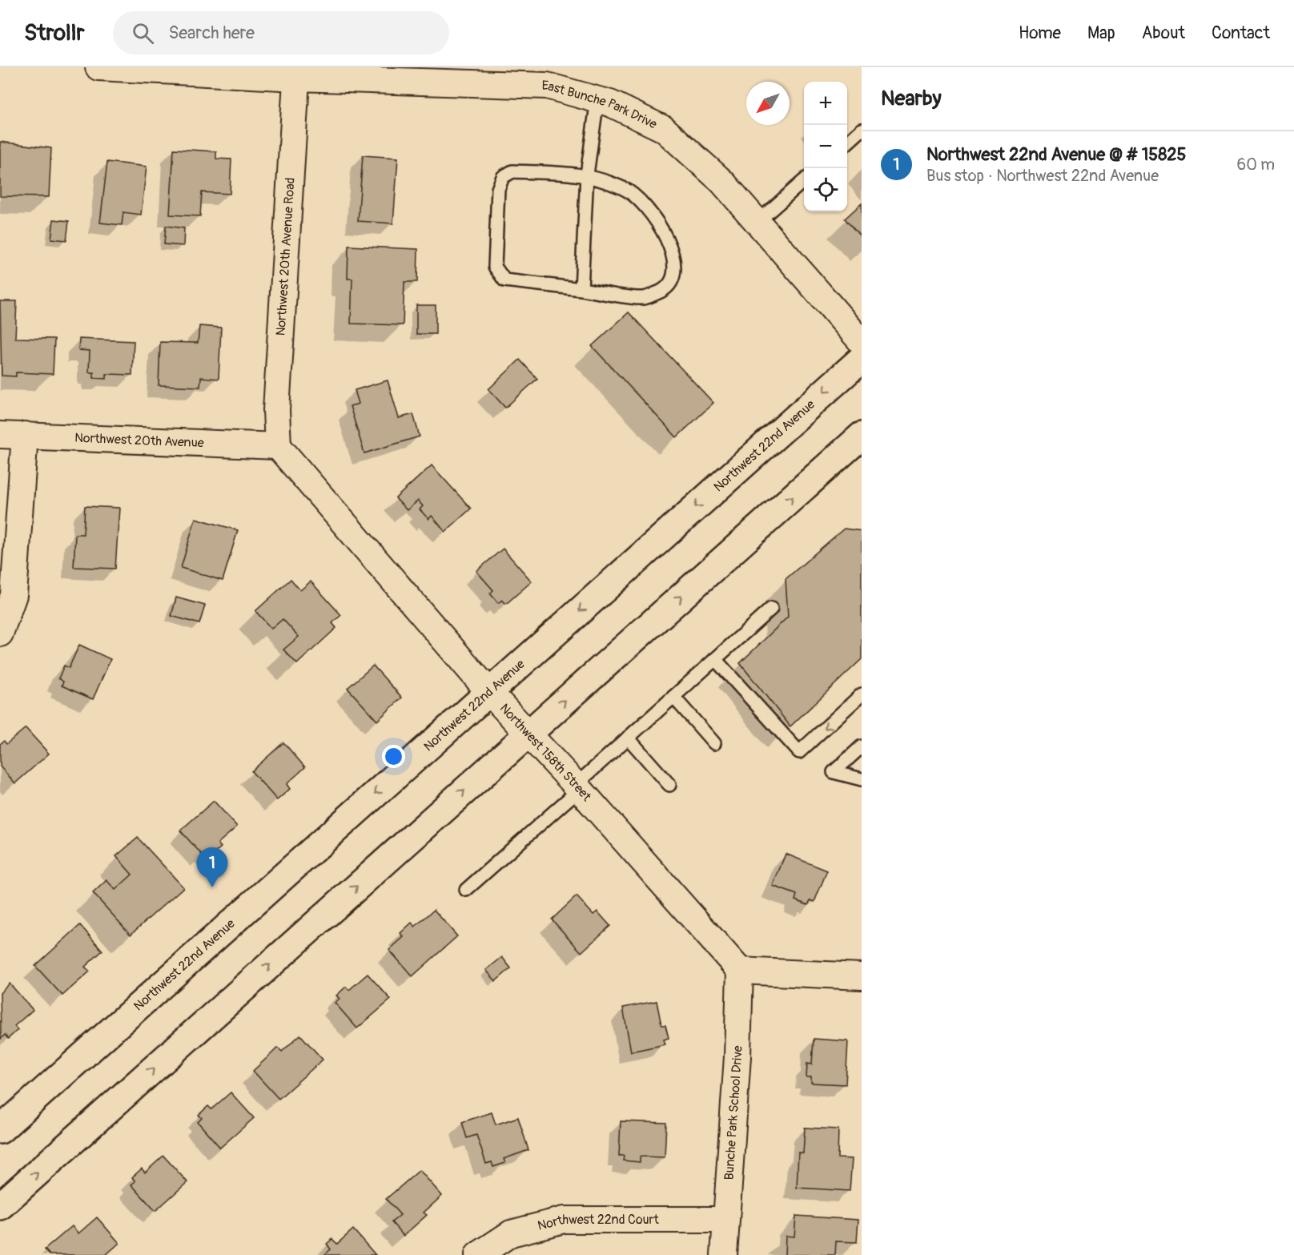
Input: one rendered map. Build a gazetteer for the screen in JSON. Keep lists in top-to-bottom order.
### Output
{
  "streets": {
    "main road": ["Northwest 22nd Avenue"],
    "street": [
      "East Bunche Park Drive",
      "Northwest 20th Avenue Road",
      "Northwest 20th Avenue",
      "Northwest 158th Street",
      "Bunche Park School Drive",
      "Northwest 22nd Court"
    ]
  },
  "crossings": [
    ["East Bunche Park Drive", "Northwest 20th Avenue Road"],
    ["Northwest 20th Avenue Road", "Northwest 20th Avenue"],
    ["Northwest 20th Avenue Road", "Northwest 158th Street"],
    ["Northwest 20th Avenue", "Northwest 158th Street"],
    ["Northwest 22nd Avenue", "Northwest 158th Street"],
    ["Northwest 158th Street", "Bunche Park School Drive"],
    ["Bunche Park School Drive", "Northwest 22nd Court"]
  ],
  "north": "bottom left",
  "page": {
    "header": "Strollr",
    "search": "Search here",
    "nav": [
      "Home",
      "Map",
      "About",
      "Contact"
    ],
    "heading": "Nearby",
    "map_buttons": ["+", "−"],
    "list": [
      {
        "mark": "1",
        "name": "Northwest 22nd Avenue @ # 15825",
        "note": "Bus stop · Northwest 22nd Avenue",
        "value": "60 m"
      }
    ],
    "pins": "1"
  }
}
